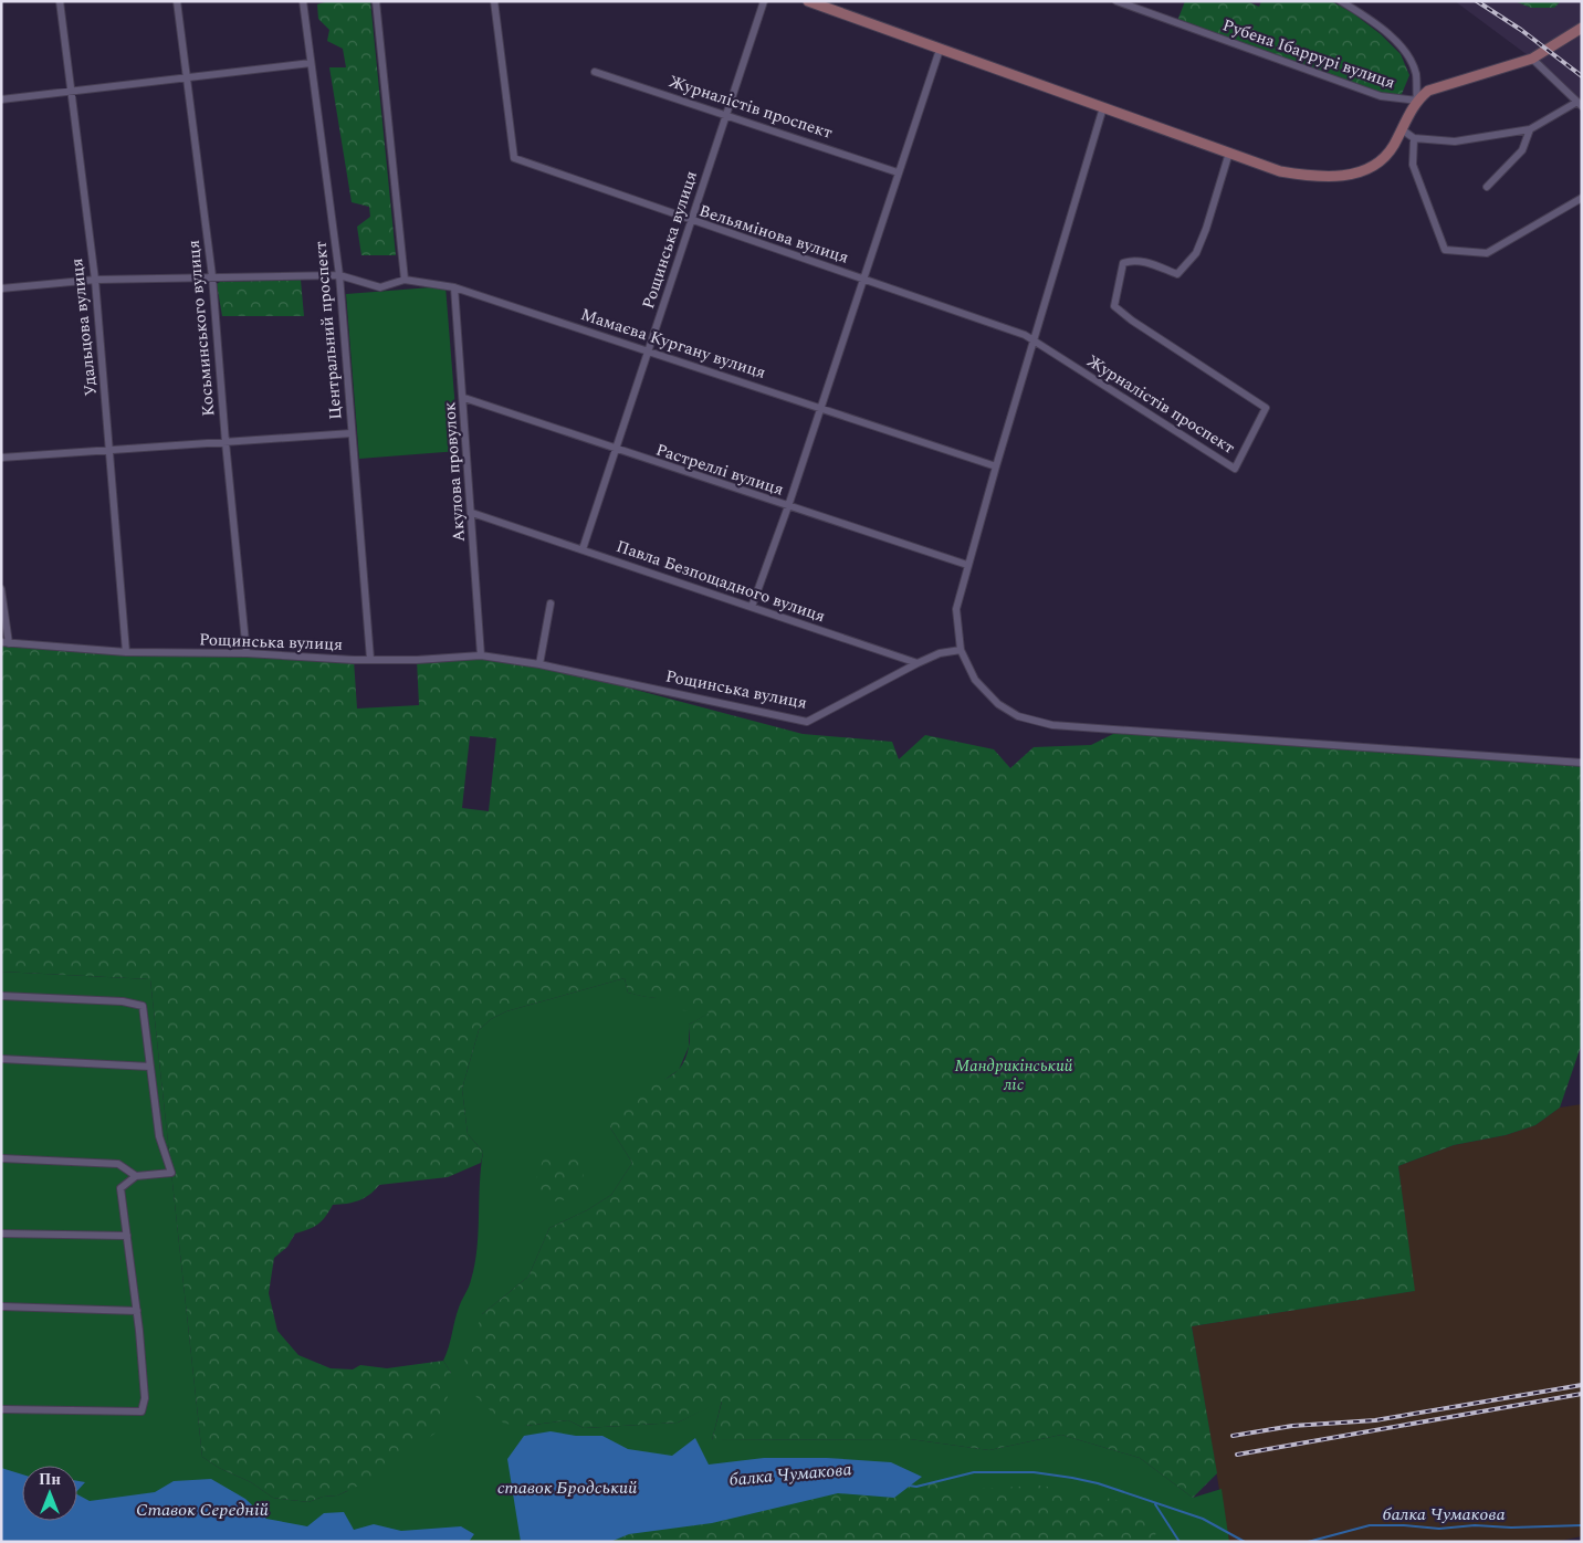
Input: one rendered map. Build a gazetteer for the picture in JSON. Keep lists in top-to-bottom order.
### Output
{
  "streets": {
    "street": [
      "Рубена Ібаррурі вулиця",
      "Журналістів проспект",
      "Вельямінова вулиця",
      "Рощинська вулиця",
      "Удальцова вулиця",
      "Косьминського вулиця",
      "Центральний проспект",
      "Мамаєва Кургану вулиця",
      "Растреллі вулиця",
      "Акулова провулок",
      "Павла Безпощадного вулиця"
    ]
  },
  "crossings": [
    ["Журналістів проспект", "Вельямінова вулиця"],
    ["Журналістів проспект", "Рощинська вулиця"],
    ["Вельямінова вулиця", "Рощинська вулиця"],
    ["Вельямінова вулиця", "Мамаєва Кургану вулиця"],
    ["Вельямінова вулиця", "Растреллі вулиця"],
    ["Вельямінова вулиця", "Павла Безпощадного вулиця"],
    ["Рощинська вулиця", "Удальцова вулиця"],
    ["Рощинська вулиця", "Косьминського вулиця"],
    ["Рощинська вулиця", "Центральний проспект"],
    ["Рощинська вулиця", "Мамаєва Кургану вулиця"],
    ["Рощинська вулиця", "Растреллі вулиця"],
    ["Рощинська вулиця", "Акулова провулок"],
    ["Рощинська вулиця", "Павла Безпощадного вулиця"],
    ["Удальцова вулиця", "Мамаєва Кургану вулиця"],
    ["Косьминського вулиця", "Мамаєва Кургану вулиця"],
    ["Центральний проспект", "Мамаєва Кургану вулиця"],
    ["Мамаєва Кургану вулиця", "Акулова провулок"],
    ["Растреллі вулиця", "Акулова провулок"],
    ["Акулова провулок", "Павла Безпощадного вулиця"]
  ],
  "water": ["балка Чумакова", "ставок Бродський", "Ставок Середній"],
  "parks": ["Мандрикінський ліс"],
  "north": "top"
}
